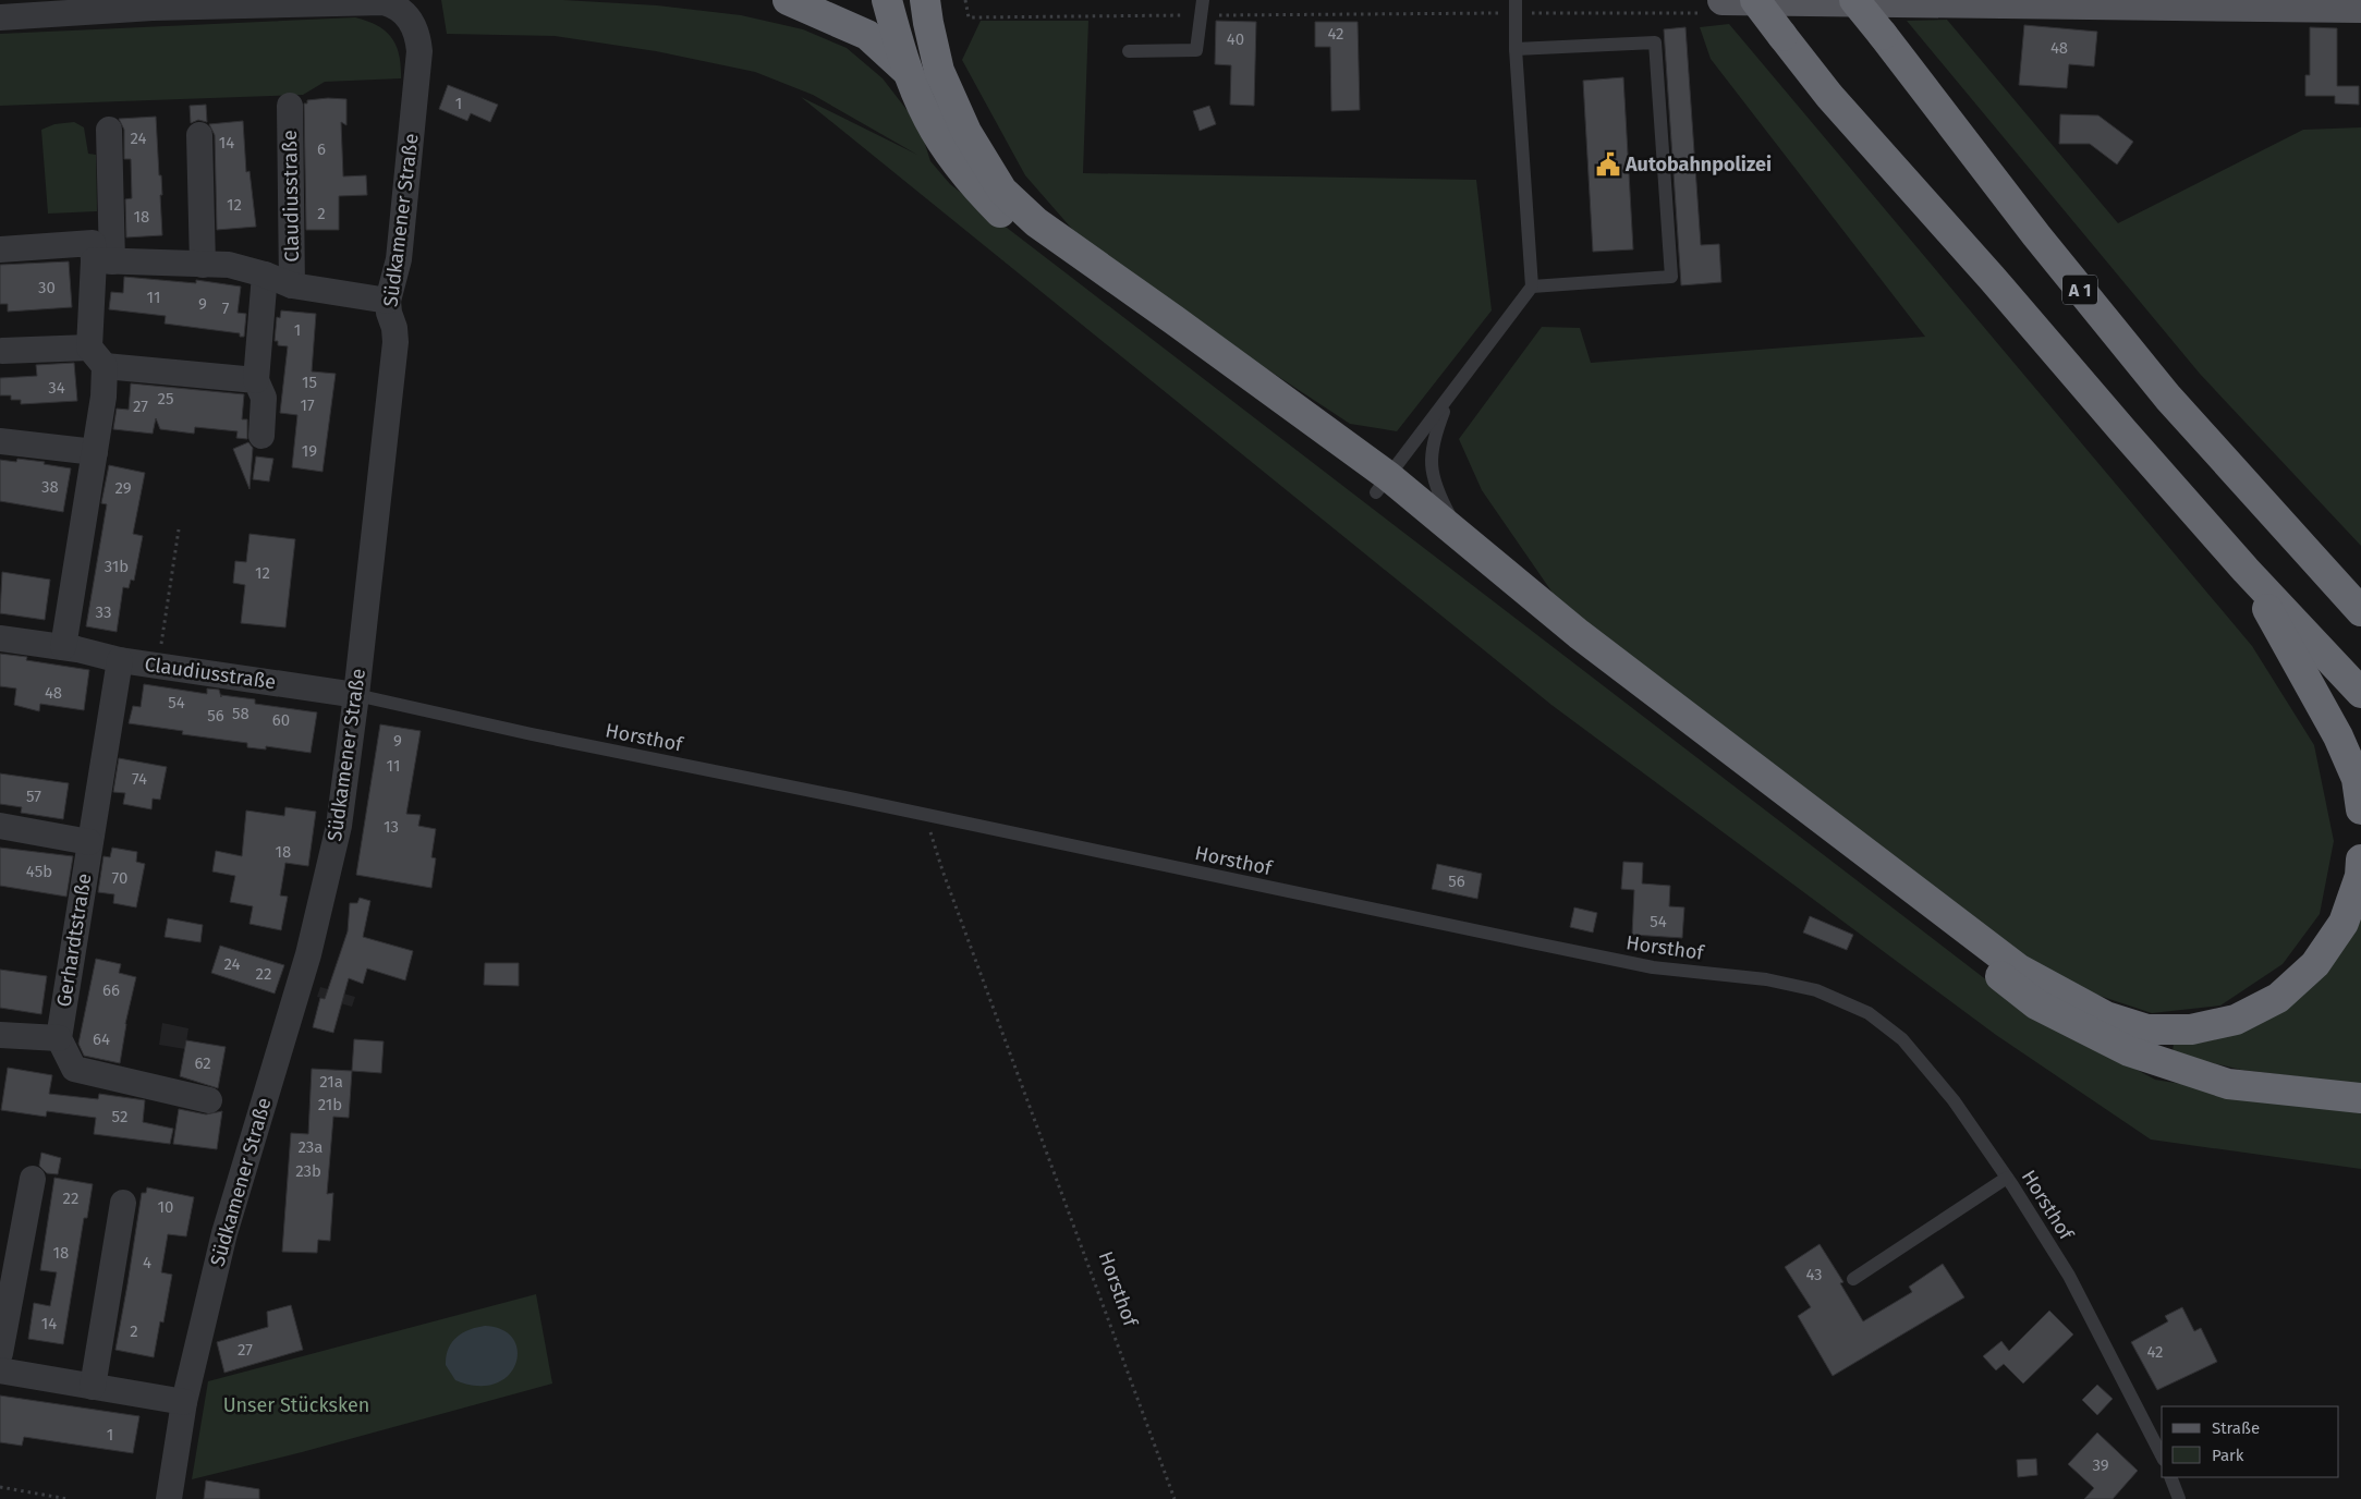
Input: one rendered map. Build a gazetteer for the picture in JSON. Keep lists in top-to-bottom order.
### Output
{
  "streets": {
    "highway": ["A 1"],
    "street": ["Claudiusstraße", "Südkamener Straße", "Gerhardtstraße"],
    "lane": ["Horsthof"]
  },
  "crossings": [
    ["Claudiusstraße", "Südkamener Straße"],
    ["Claudiusstraße", "Horsthof"],
    ["Claudiusstraße", "Gerhardtstraße"],
    ["Südkamener Straße", "Horsthof"]
  ],
  "parks": ["Unser Stücksken"],
  "places": {
    "public building": ["Autobahnpolizei"]
  },
  "house_numbers": [
    "42",
    "40",
    "48",
    "1",
    "24",
    "14",
    "6",
    "12",
    "2",
    "18",
    "30",
    "11",
    "9",
    "7",
    "1",
    "15",
    "34",
    "25",
    "17",
    "27",
    "19",
    "38",
    "29",
    "31b",
    "12",
    "33",
    "48",
    "54",
    "58",
    "56",
    "60",
    "9",
    "11",
    "74",
    "57",
    "13",
    "18",
    "45b",
    "70",
    "56",
    "54",
    "24",
    "22",
    "66",
    "64",
    "62",
    "21a",
    "21b",
    "52",
    "23a",
    "23b",
    "22",
    "10",
    "18",
    "4",
    "43",
    "14",
    "2",
    "27",
    "42",
    "1",
    "39"
  ],
  "legend": ["Straße", "Park"]
}
